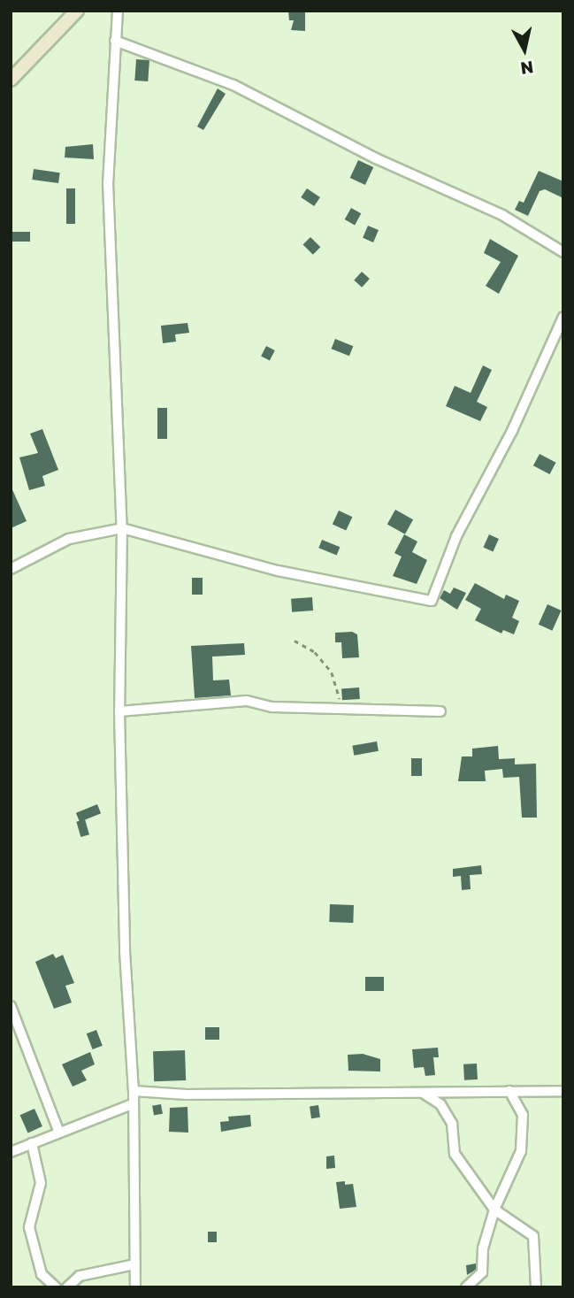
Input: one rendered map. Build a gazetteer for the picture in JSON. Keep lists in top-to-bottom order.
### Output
{
  "north": "bottom"
}
